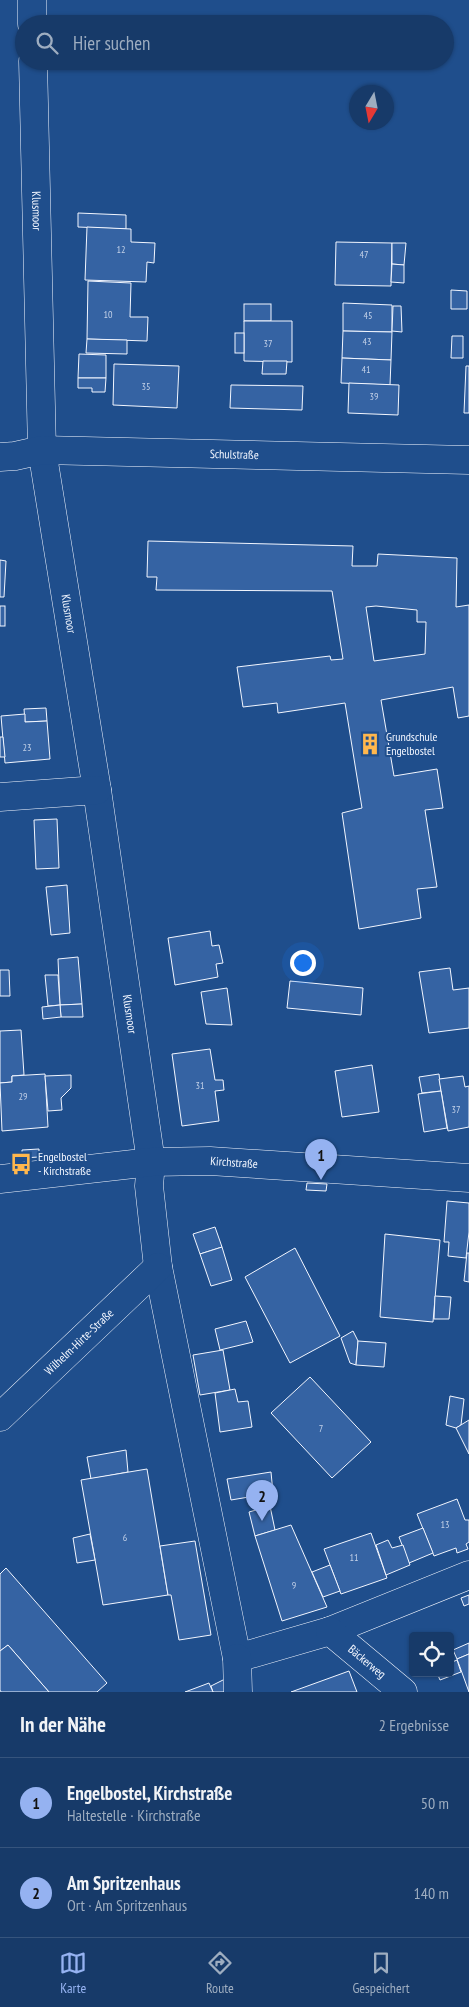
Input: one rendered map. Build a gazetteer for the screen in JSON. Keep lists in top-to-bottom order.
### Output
{
  "streets": {
    "street": [
      "Klusmoor",
      "Schulstraße",
      "Kirchstraße",
      "Wilhelm-Hirte-Straße",
      "Bäckerweg"
    ]
  },
  "crossings": [
    ["Klusmoor", "Schulstraße"],
    ["Klusmoor", "Kirchstraße"],
    ["Klusmoor", "Wilhelm-Hirte-Straße"]
  ],
  "places": {
    "building": ["Grundschule Engelbostel"],
    "bus stop": ["Engelbostel - Kirchstraße"]
  },
  "house_numbers": [
    "12",
    "47",
    "10",
    "45",
    "43",
    "37",
    "41",
    "35",
    "39",
    "23",
    "31",
    "29",
    "37",
    "7",
    "13",
    "6",
    "11",
    "9"
  ],
  "north": "bottom",
  "page": {
    "search": "Hier suchen",
    "pins": ["1", "2"],
    "heading": ["In der Nähe", "2 Ergebnisse"],
    "list": [
      {
        "mark": "1",
        "name": "Engelbostel, Kirchstraße",
        "note": "Haltestelle · Kirchstraße",
        "value": "50 m"
      },
      {
        "mark": "2",
        "name": "Am Spritzenhaus",
        "note": "Ort · Am Spritzenhaus",
        "value": "140 m"
      }
    ],
    "nav": ["Karte", "Route", "Gespeichert"]
  }
}
